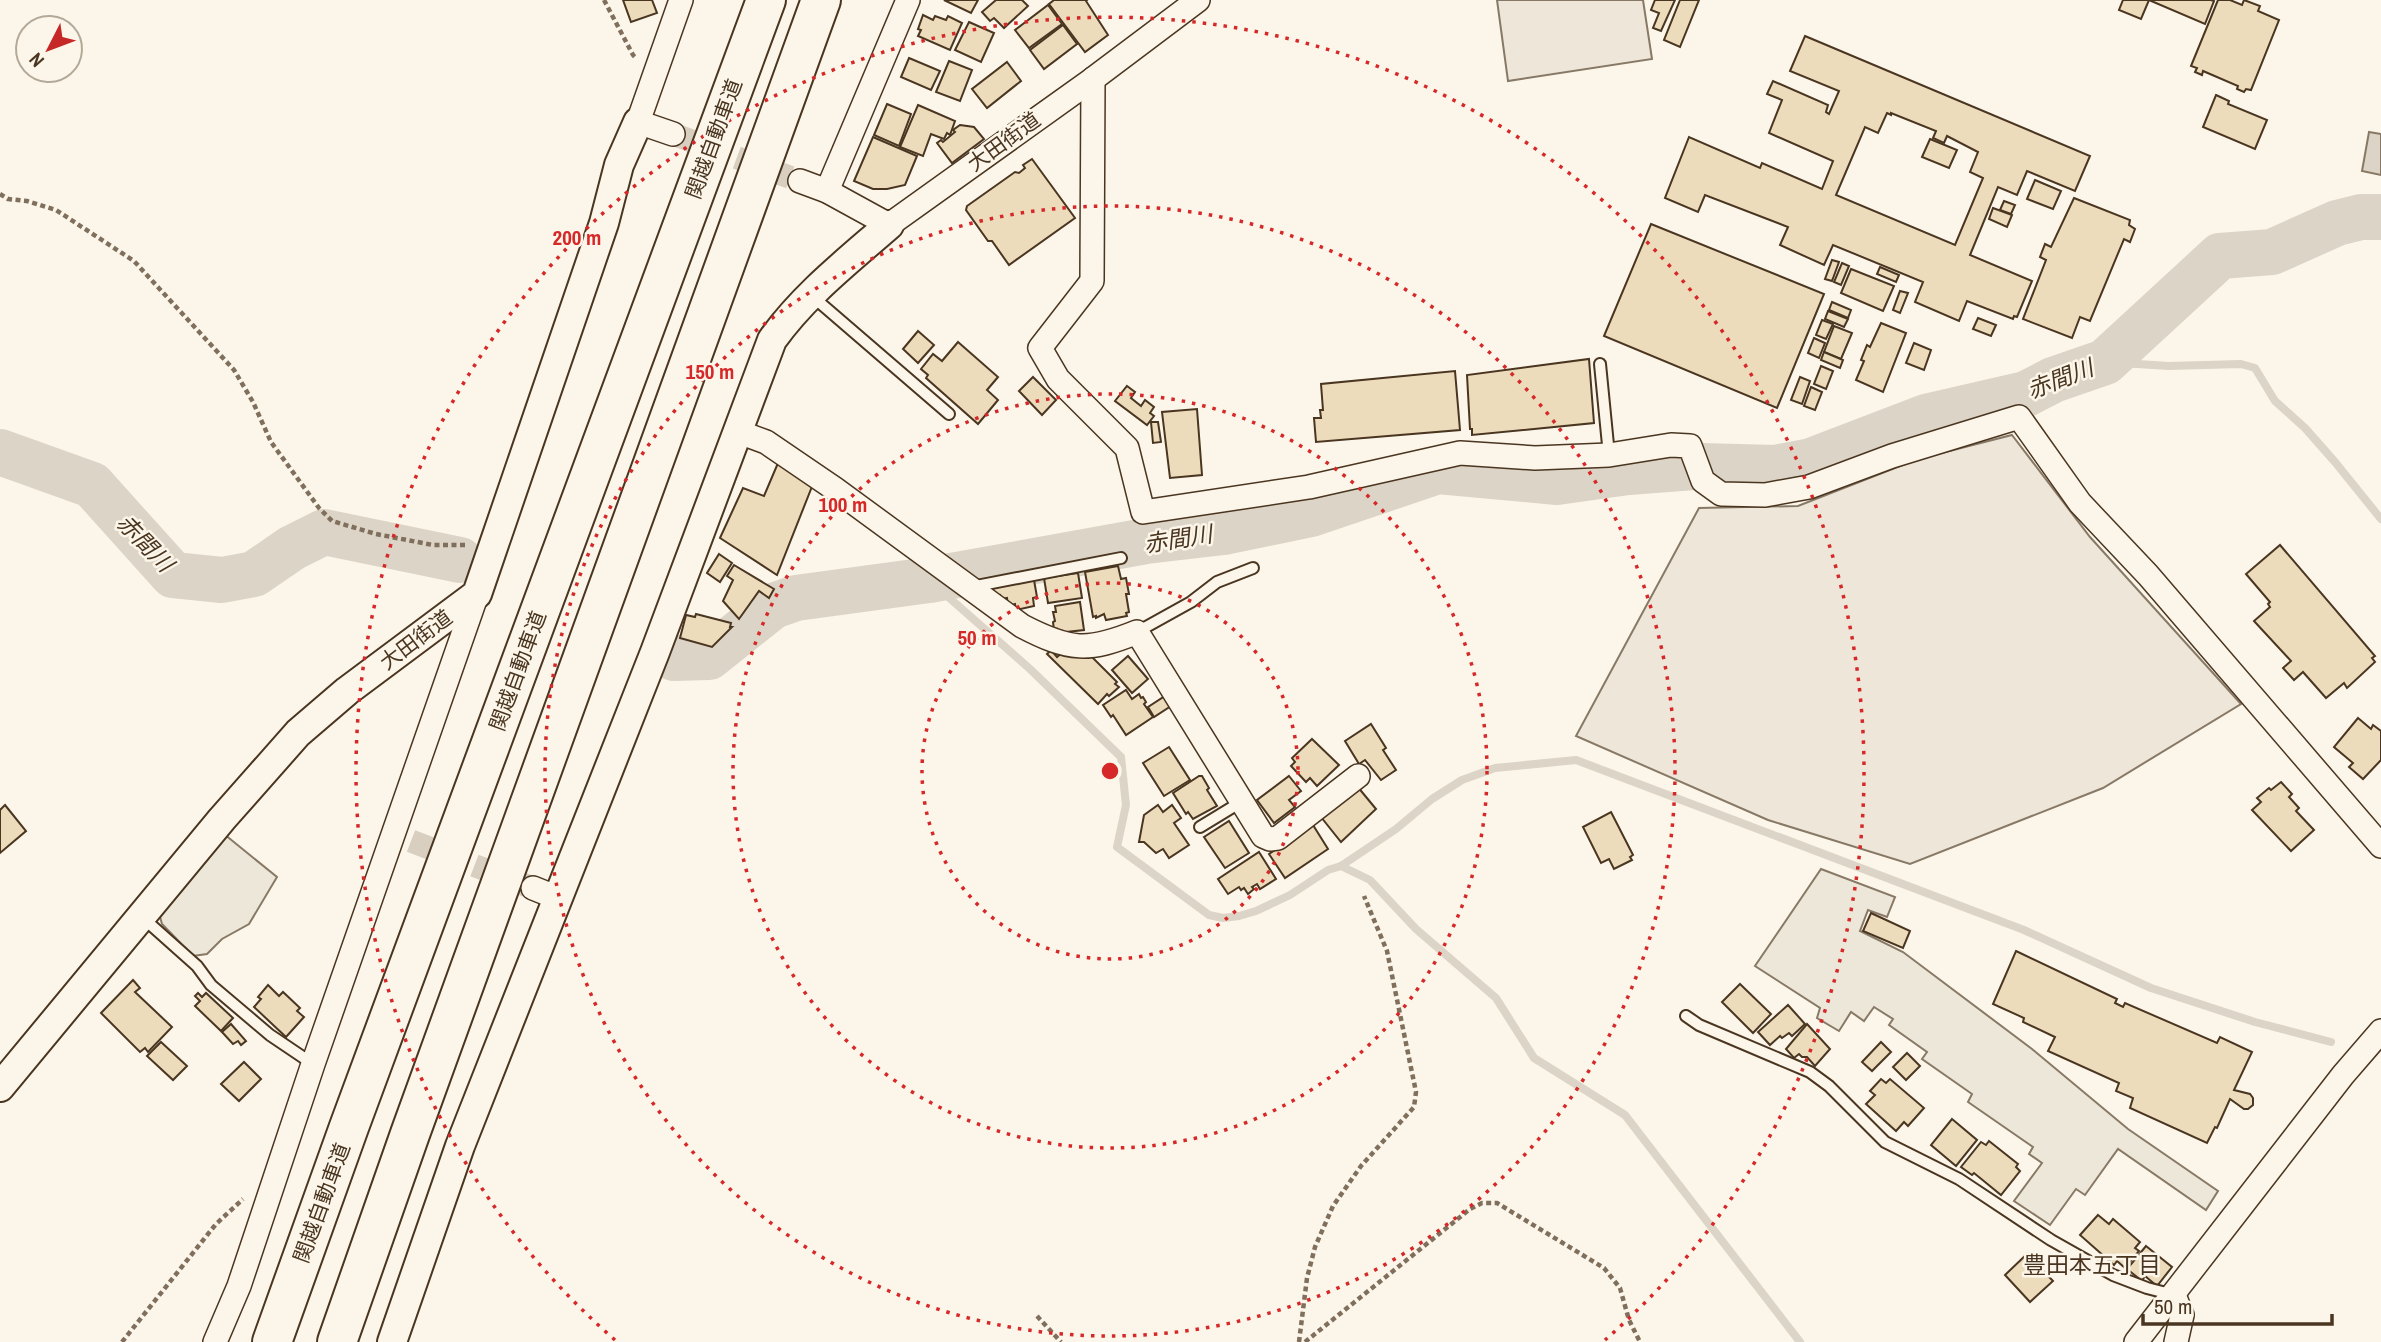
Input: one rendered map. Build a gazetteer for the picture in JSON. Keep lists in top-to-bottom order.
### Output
{
  "streets": {
    "highway": ["関越自動車道"],
    "street": ["大田街道"]
  },
  "districts": ["豊田本五丁目"],
  "water": ["赤間川"],
  "scale_bar": "50 m",
  "north": "bottom left",
  "rings": [
    "200 m",
    "150 m",
    "100 m",
    "50 m"
  ]
}
